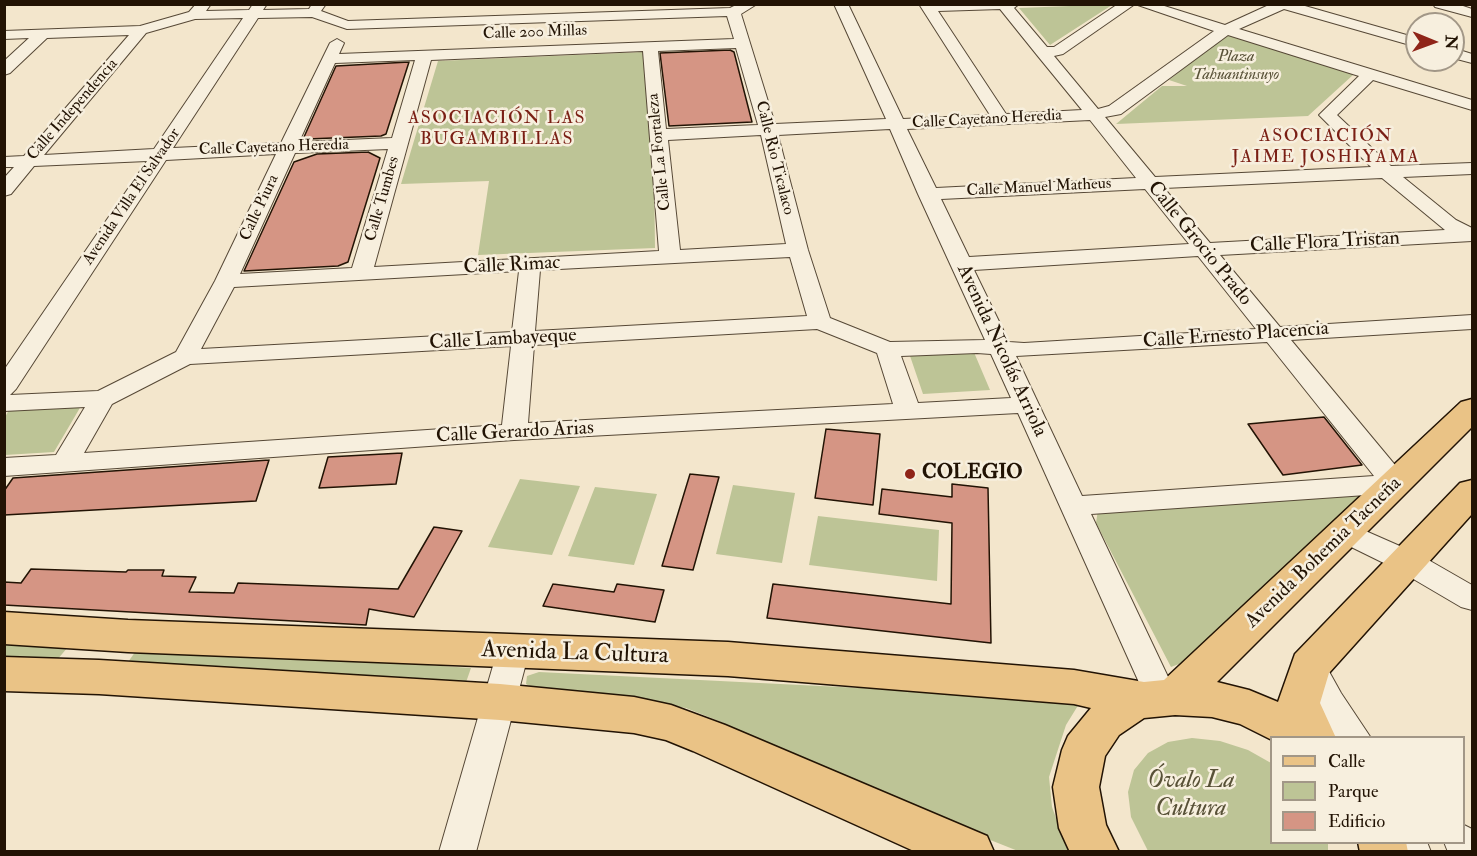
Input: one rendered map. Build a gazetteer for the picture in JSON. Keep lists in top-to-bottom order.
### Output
{
  "streets": {
    "main road": ["Avenida Bohemia Tacneña", "Avenida La Cultura"],
    "street": [
      "Calle 200 Millas",
      "Calle Independencia",
      "Calle Cayetano Heredia",
      "Calle La Fortaleza",
      "Calle Rio Ticalaco",
      "Calle Manuel Matheus",
      "Avenida Villa El Salvador",
      "Calle Tumbes",
      "Calle Piura",
      "Calle Flora Tristan",
      "Calle Grocio Prado",
      "Calle Rimac",
      "Calle Ernesto Placencia",
      "Calle Lambayeque",
      "Avenida Nicolás Arriola",
      "Calle Gerardo Arias"
    ]
  },
  "crossings": [
    ["Calle 200 Millas", "Calle La Fortaleza"],
    ["Calle 200 Millas", "Calle Rio Ticalaco"],
    ["Calle 200 Millas", "Calle Tumbes"],
    ["Calle 200 Millas", "Calle Piura"],
    ["Calle Independencia", "Calle Cayetano Heredia"],
    ["Calle Cayetano Heredia", "Calle La Fortaleza"],
    ["Calle Cayetano Heredia", "Calle Rio Ticalaco"],
    ["Calle Cayetano Heredia", "Avenida Villa El Salvador"],
    ["Calle Cayetano Heredia", "Calle Tumbes"],
    ["Calle Cayetano Heredia", "Calle Piura"],
    ["Calle Cayetano Heredia", "Calle Grocio Prado"],
    ["Calle Cayetano Heredia", "Avenida Nicolás Arriola"],
    ["Calle La Fortaleza", "Calle Rimac"],
    ["Calle Rio Ticalaco", "Calle Rimac"],
    ["Calle Rio Ticalaco", "Calle Lambayeque"],
    ["Calle Manuel Matheus", "Calle Grocio Prado"],
    ["Calle Manuel Matheus", "Avenida Nicolás Arriola"],
    ["Calle Tumbes", "Calle Rimac"],
    ["Calle Piura", "Calle Rimac"],
    ["Calle Piura", "Calle Lambayeque"],
    ["Calle Flora Tristan", "Calle Grocio Prado"],
    ["Calle Flora Tristan", "Avenida Nicolás Arriola"],
    ["Calle Grocio Prado", "Calle Ernesto Placencia"],
    ["Calle Grocio Prado", "Avenida Bohemia Tacneña"],
    ["Calle Ernesto Placencia", "Avenida Nicolás Arriola"],
    ["Avenida Nicolás Arriola", "Calle Gerardo Arias"],
    ["Avenida Nicolás Arriola", "Avenida Bohemia Tacneña"],
    ["Avenida Nicolás Arriola", "Avenida La Cultura"],
    ["Avenida Bohemia Tacneña", "Avenida La Cultura"]
  ],
  "districts": ["ASOCIACIÓN LAS BUGAMBILLAS", "ASOCIACIÓN JAIME JOSHIYAMA"],
  "parks": ["Plaza Tahuantinsuyo", "Óvalo La Cultura"],
  "places": ["COLEGIO"],
  "legend": ["Calle", "Parque", "Edificio"],
  "north": "right"
}
